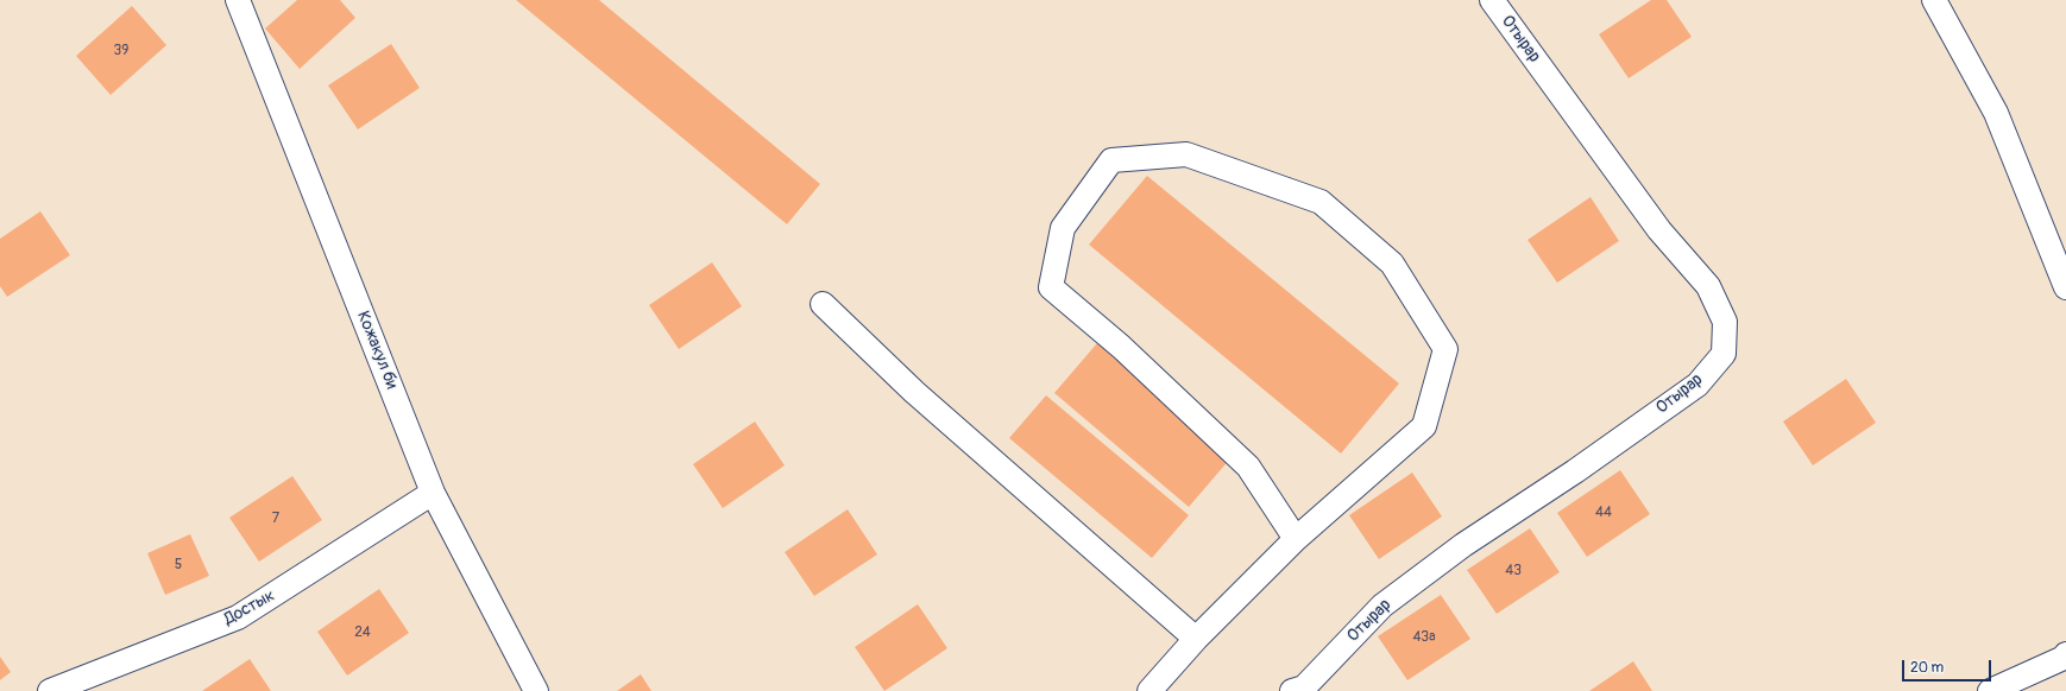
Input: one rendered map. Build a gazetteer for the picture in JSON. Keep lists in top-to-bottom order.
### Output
{
  "streets": {
    "street": ["Отырар", "Кожакул би", "Достык"]
  },
  "crossings": [
    ["Кожакул би", "Достык"]
  ],
  "house_numbers": [
    "39",
    "44",
    "7",
    "5",
    "43",
    "24",
    "43а"
  ],
  "scale_bar": "20 m"
}
